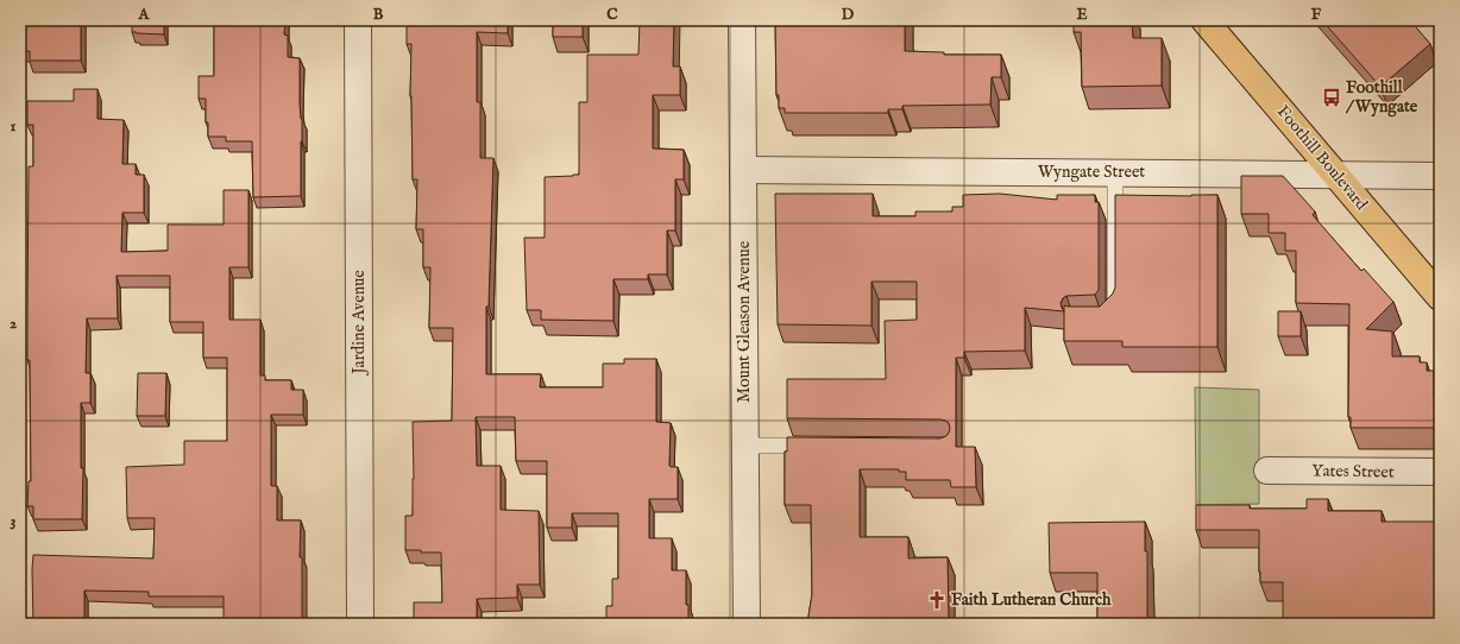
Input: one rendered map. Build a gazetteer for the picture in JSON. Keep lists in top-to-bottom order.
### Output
{
  "streets": {
    "main road": ["Foothill Boulevard"],
    "street": [
      "Wyngate Street",
      "Jardine Avenue",
      "Mount Gleason Avenue",
      "Yates Street"
    ]
  },
  "crossings": [
    ["Foothill Boulevard", "Wyngate Street"],
    ["Wyngate Street", "Mount Gleason Avenue"]
  ],
  "places": {
    "bus stop": ["Foothill / Wyngate"],
    "church": ["Faith Lutheran Church"]
  },
  "grid": {
    "columns": [
      "A",
      "B",
      "C",
      "D",
      "E",
      "F"
    ],
    "rows": ["1", "2", "3"]
  }
}
